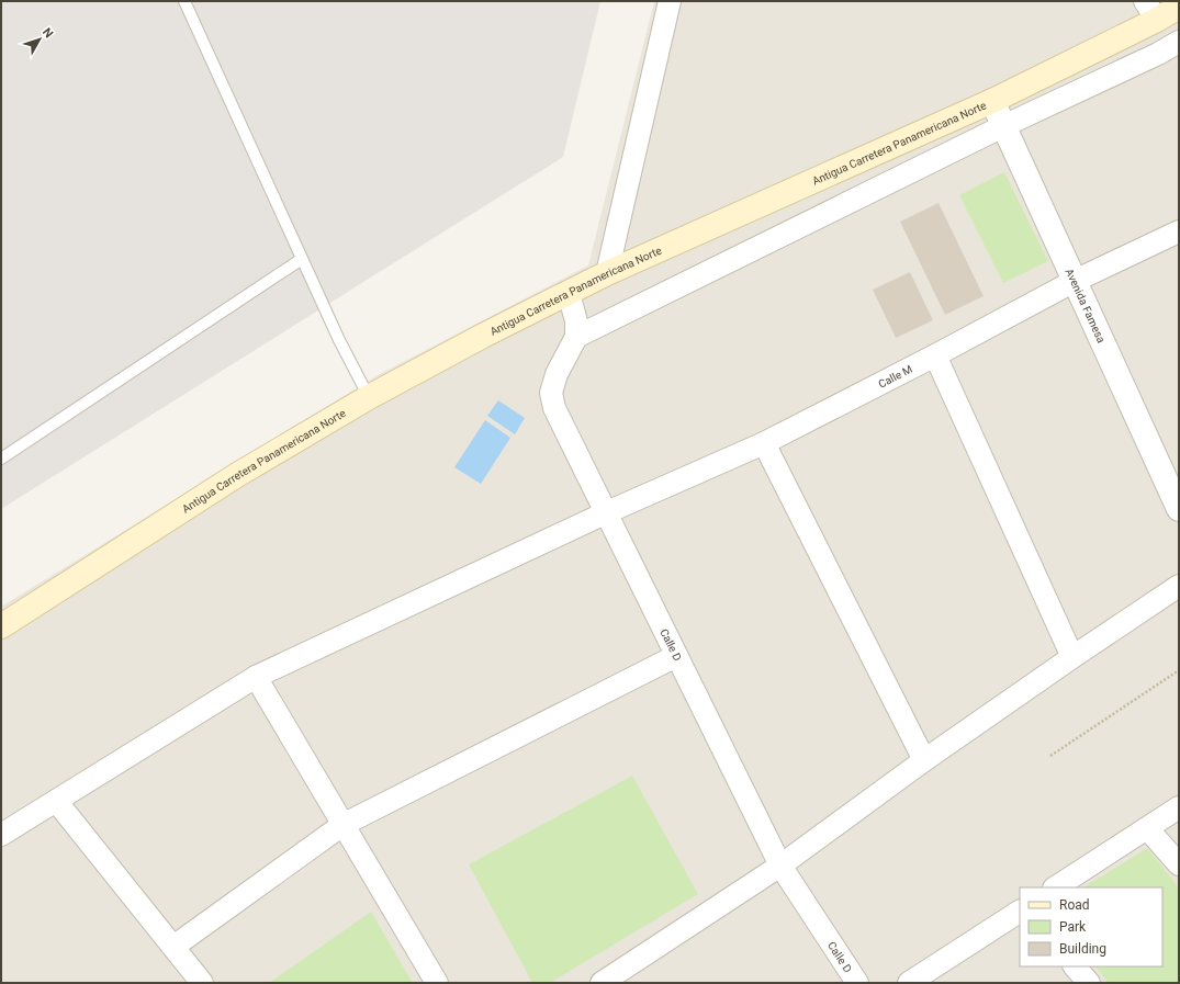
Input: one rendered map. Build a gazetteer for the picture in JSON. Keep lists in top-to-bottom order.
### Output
{
  "streets": {
    "main road": ["Antigua Carretera Panamericana Norte"],
    "street": ["Avenida Famesa", "Calle M", "Calle D"]
  },
  "crossings": [
    ["Antigua Carretera Panamericana Norte", "Avenida Famesa"],
    ["Avenida Famesa", "Calle M"],
    ["Calle M", "Calle D"]
  ],
  "legend": ["Road", "Park", "Building"],
  "north": "top right"
}
